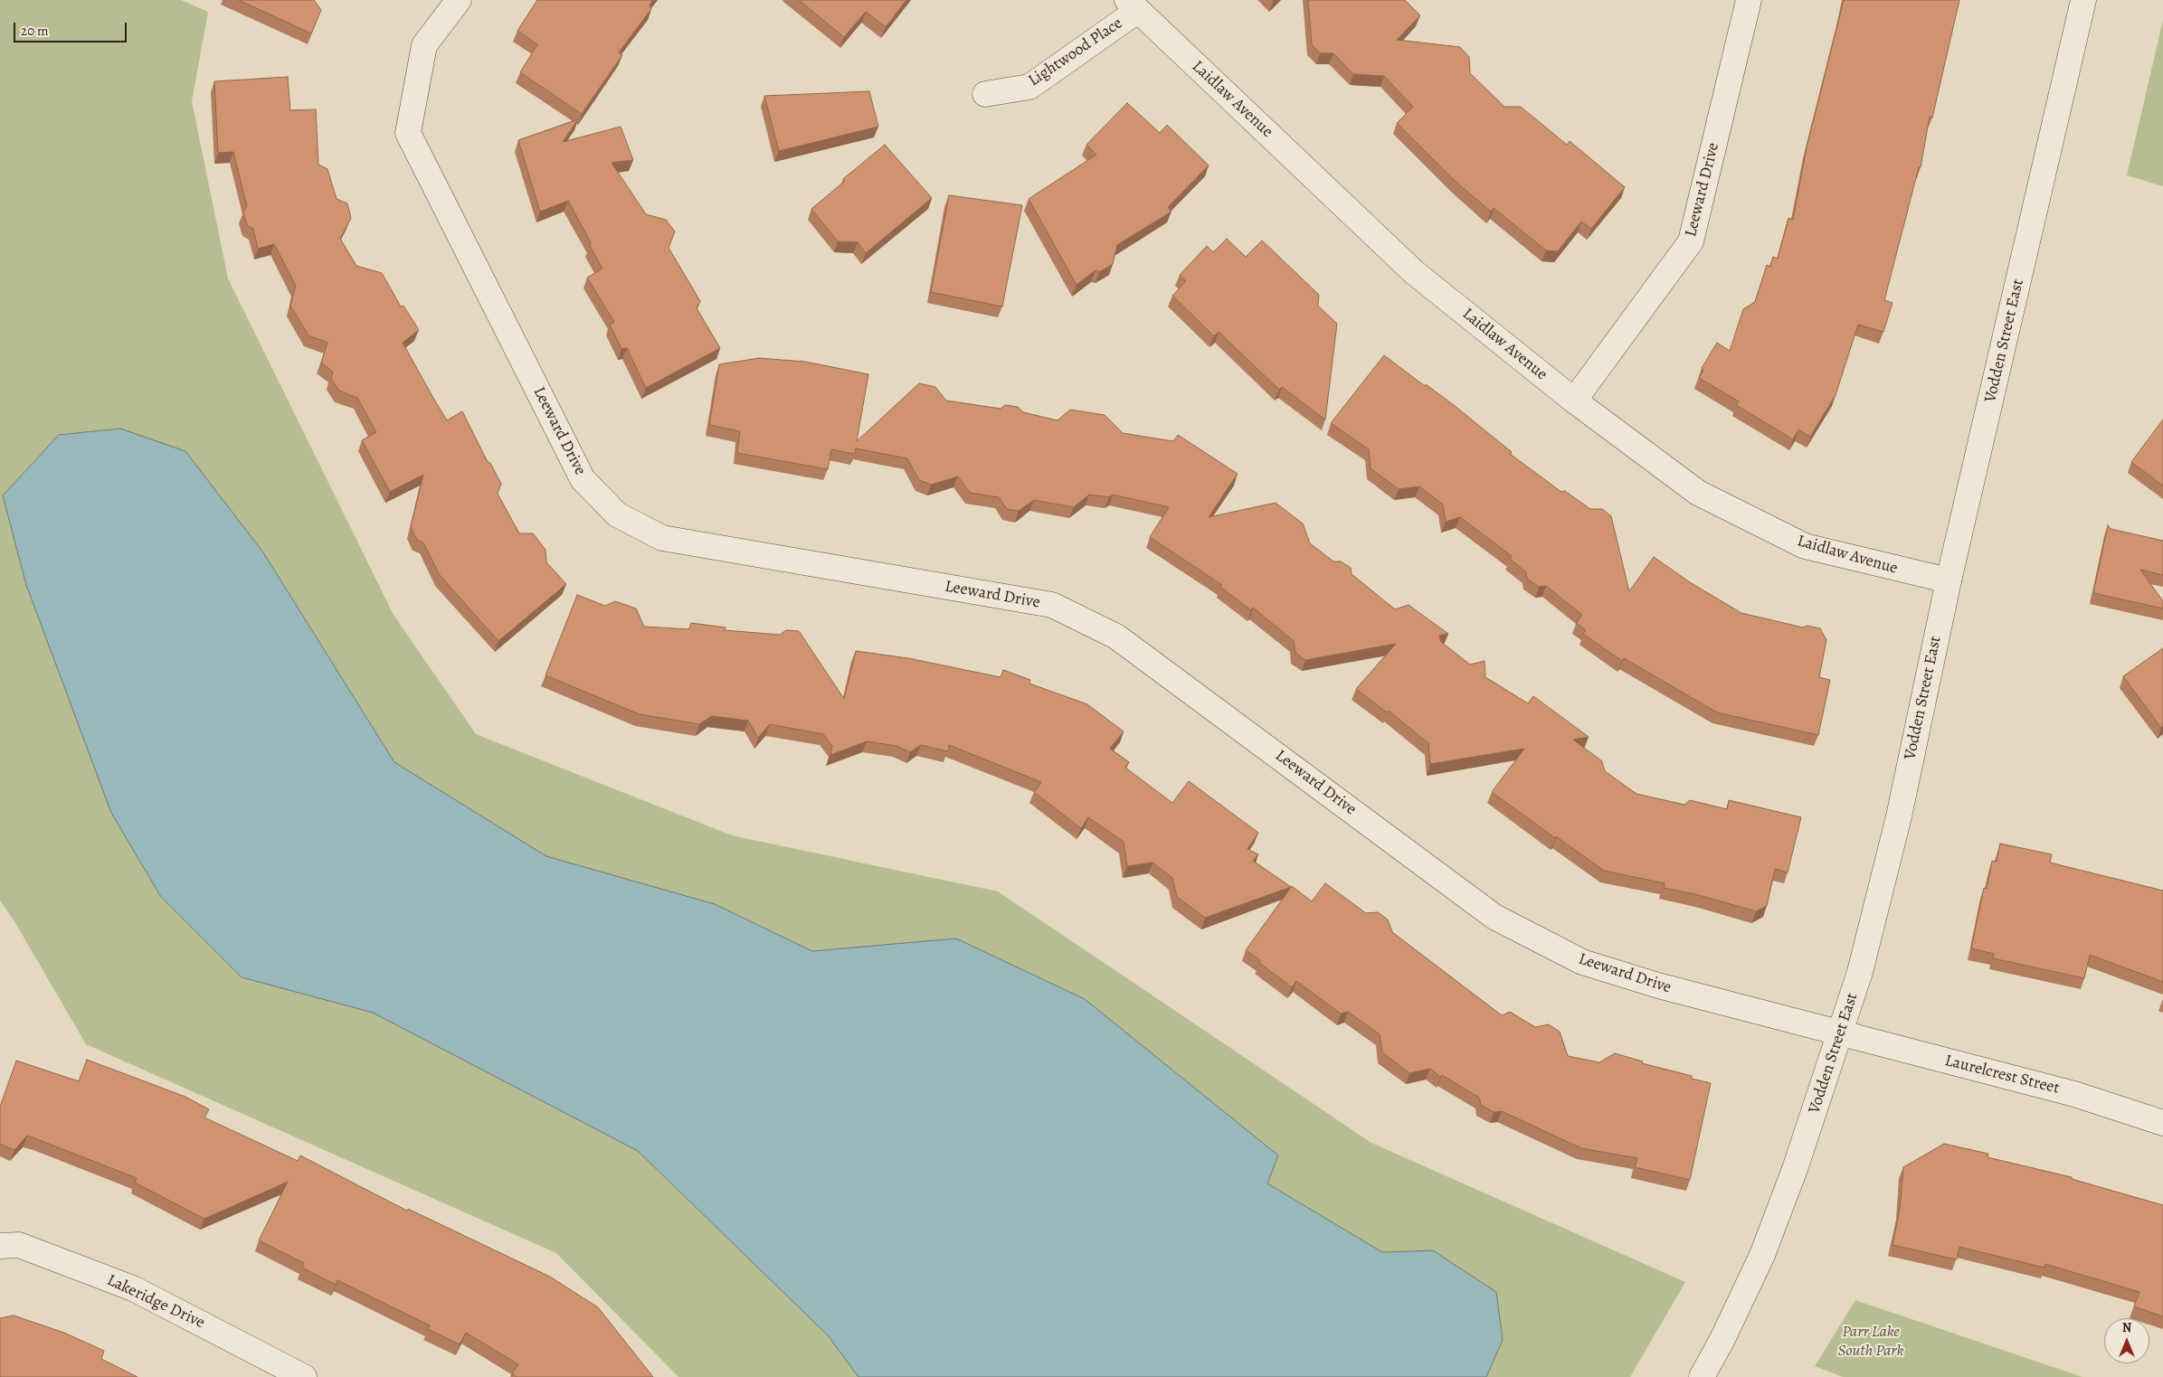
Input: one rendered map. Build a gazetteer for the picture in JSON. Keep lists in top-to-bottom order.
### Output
{
  "streets": {
    "street": [
      "Lightwood Place",
      "Laidlaw Avenue",
      "Leeward Drive",
      "Vodden Street East",
      "Laurelcrest Street",
      "Lakeridge Drive"
    ]
  },
  "crossings": [
    ["Lightwood Place", "Laidlaw Avenue"],
    ["Laidlaw Avenue", "Leeward Drive"],
    ["Laidlaw Avenue", "Vodden Street East"],
    ["Leeward Drive", "Vodden Street East"],
    ["Leeward Drive", "Laurelcrest Street"],
    ["Vodden Street East", "Laurelcrest Street"]
  ],
  "parks": ["Parr Lake South Park"],
  "scale_bar": "20 m",
  "north": "top"
}
